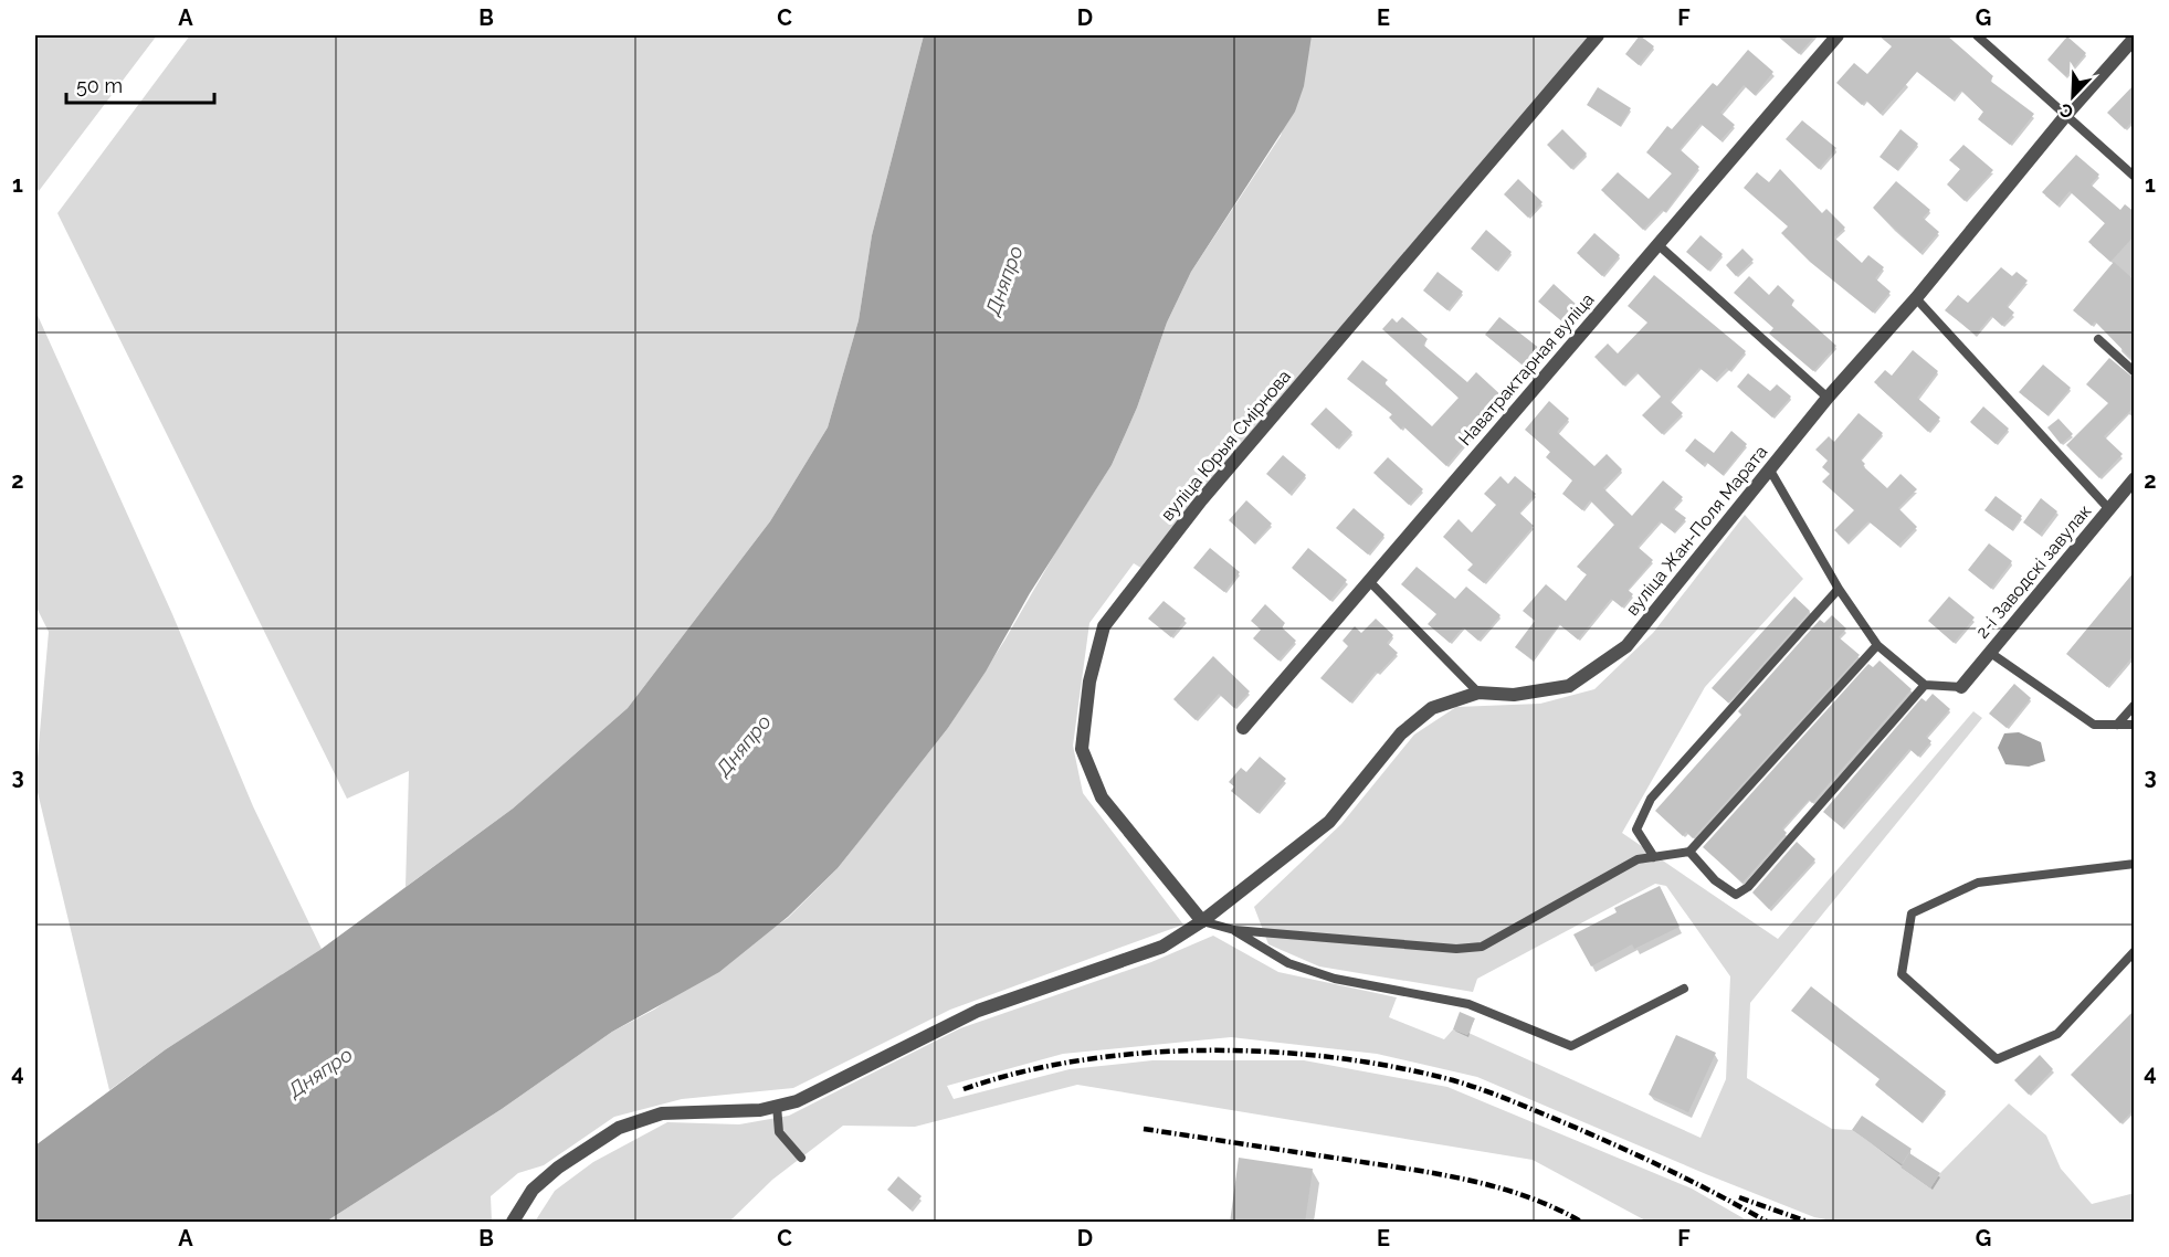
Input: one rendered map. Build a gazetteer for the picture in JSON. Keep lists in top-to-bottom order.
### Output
{
  "streets": {
    "street": [
      "Наватрактарная вуліца",
      "вуліца Юрыя Смірнова",
      "вуліца Жан-Поля Марата",
      "2-і Заводскі завулак"
    ]
  },
  "crossings": [
    ["вуліца Юрыя Смірнова", "вуліца Жан-Поля Марата"]
  ],
  "water": ["Дняпро"],
  "scale_bar": "50 m",
  "north": "bottom left",
  "grid": {
    "columns": [
      "A",
      "B",
      "C",
      "D",
      "E",
      "F",
      "G"
    ],
    "rows": [
      "1",
      "2",
      "3",
      "4"
    ]
  }
}
